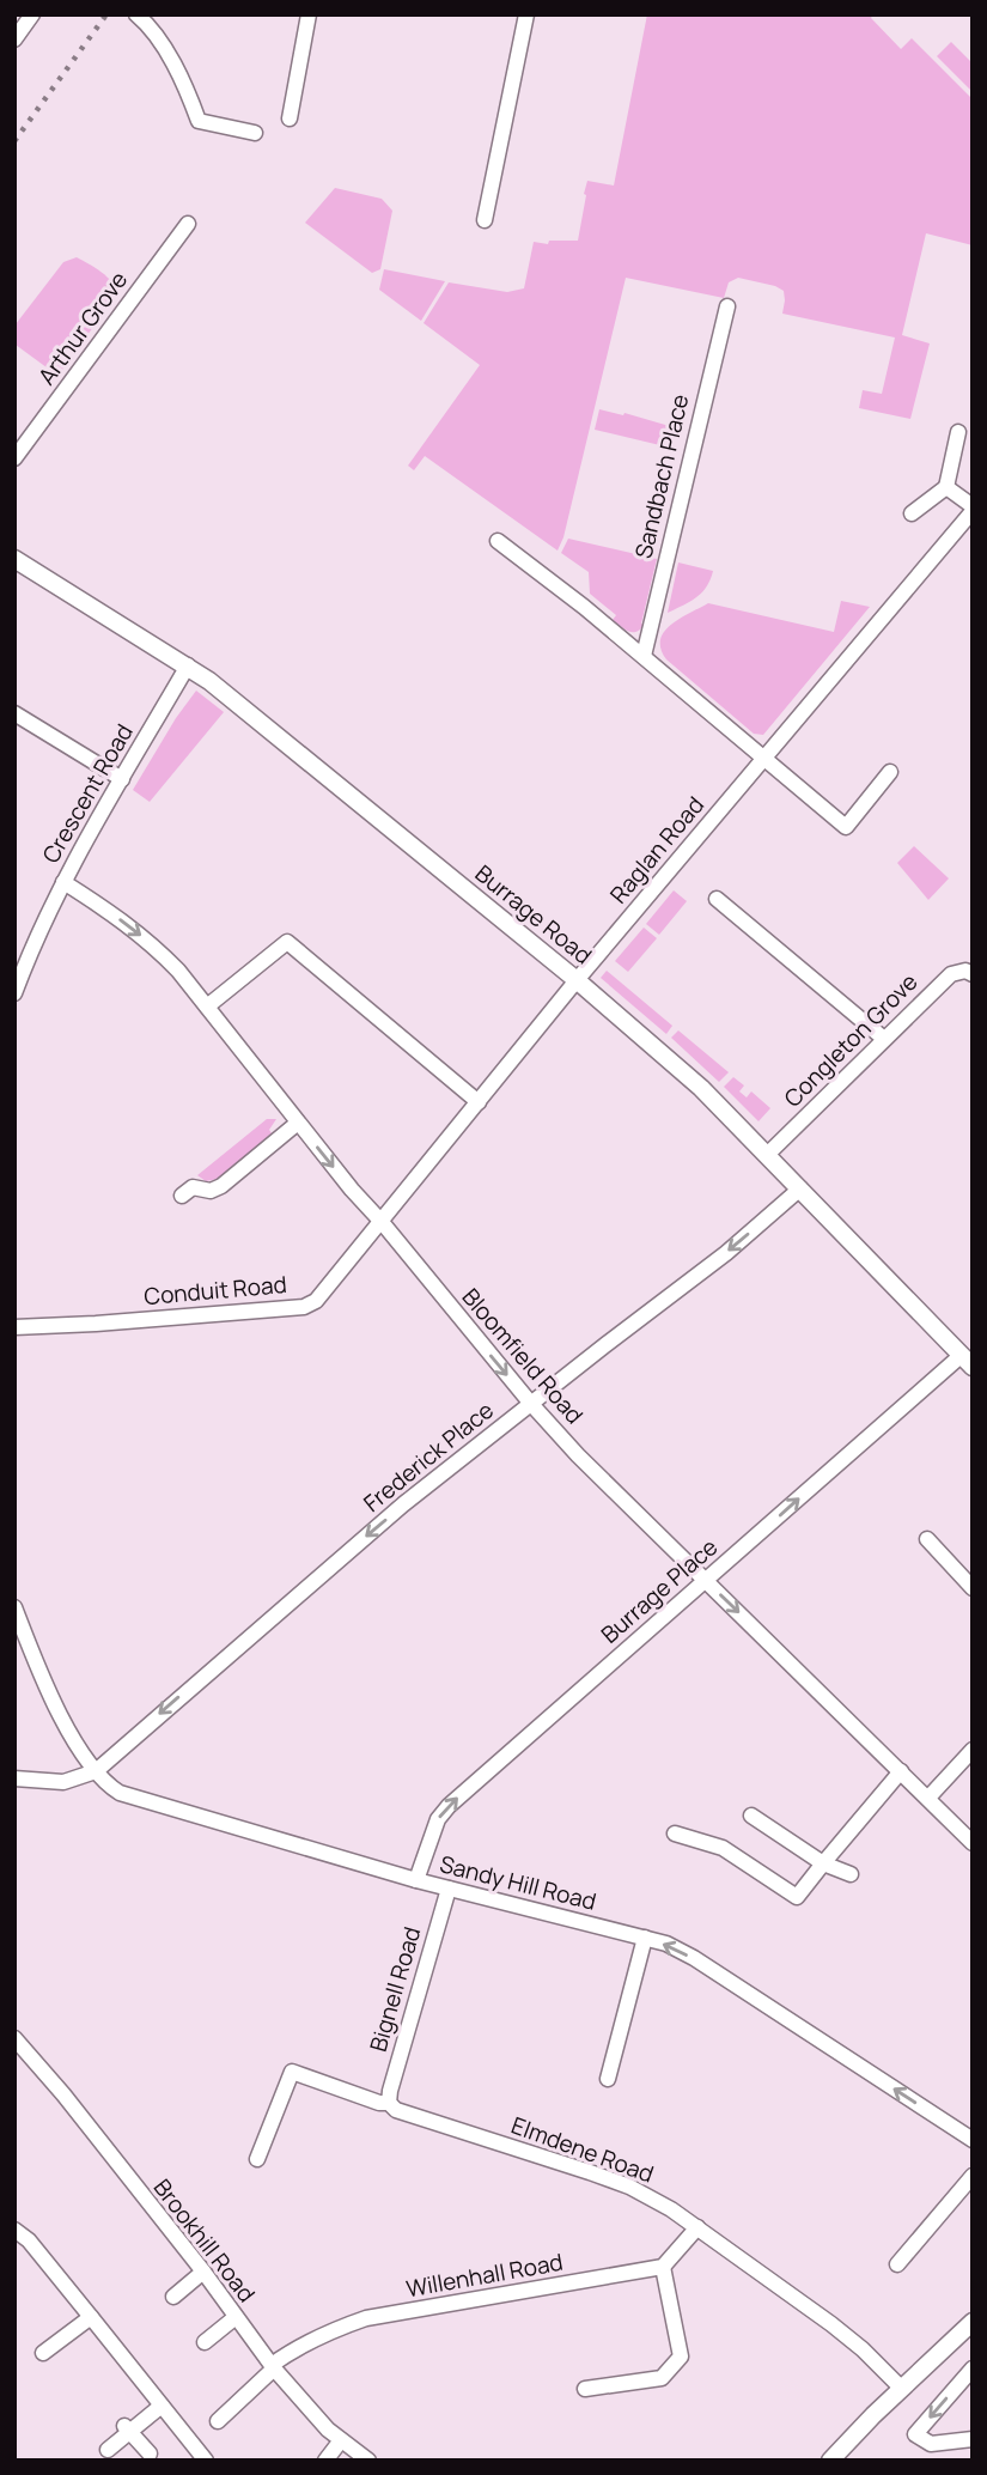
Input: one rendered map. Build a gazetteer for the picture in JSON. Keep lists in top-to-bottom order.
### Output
{
  "streets": {
    "street": [
      "Arthur Grove",
      "Sandbach Place",
      "Crescent Road",
      "Raglan Road",
      "Burrage Road",
      "Congleton Grove",
      "Conduit Road",
      "Bloomfield Road",
      "Frederick Place",
      "Burrage Place",
      "Sandy Hill Road",
      "Bignell Road",
      "Elmdene Road",
      "Brookhill Road",
      "Willenhall Road"
    ]
  },
  "crossings": [
    ["Crescent Road", "Burrage Road"],
    ["Crescent Road", "Bloomfield Road"],
    ["Raglan Road", "Burrage Road"],
    ["Raglan Road", "Conduit Road"],
    ["Raglan Road", "Bloomfield Road"],
    ["Burrage Road", "Congleton Grove"],
    ["Burrage Road", "Frederick Place"],
    ["Burrage Road", "Burrage Place"],
    ["Conduit Road", "Bloomfield Road"],
    ["Bloomfield Road", "Frederick Place"],
    ["Bloomfield Road", "Burrage Place"],
    ["Frederick Place", "Sandy Hill Road"],
    ["Burrage Place", "Sandy Hill Road"],
    ["Sandy Hill Road", "Bignell Road"],
    ["Bignell Road", "Elmdene Road"],
    ["Brookhill Road", "Willenhall Road"]
  ],
  "one_way": [
    "Bloomfield Road",
    "Frederick Place",
    "Burrage Place",
    "Sandy Hill Road"
  ]
}
